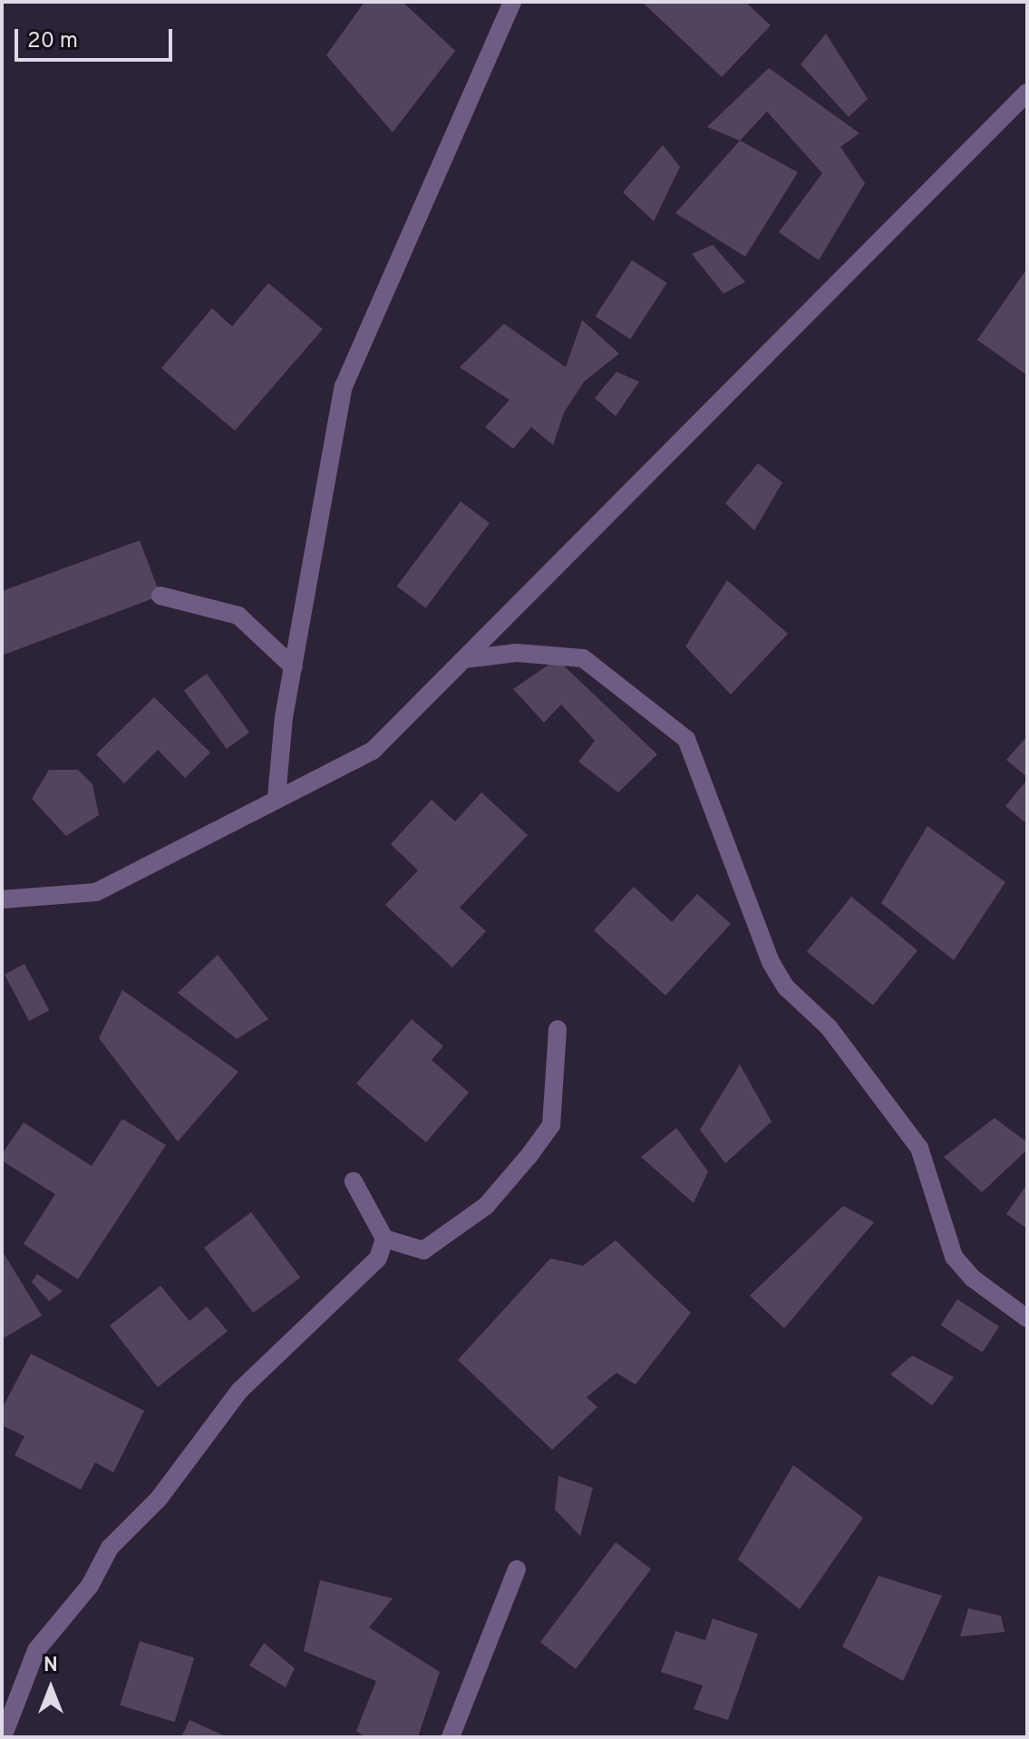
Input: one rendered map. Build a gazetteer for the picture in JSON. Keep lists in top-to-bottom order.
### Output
{
  "scale_bar": "20 m",
  "north": "top"
}
